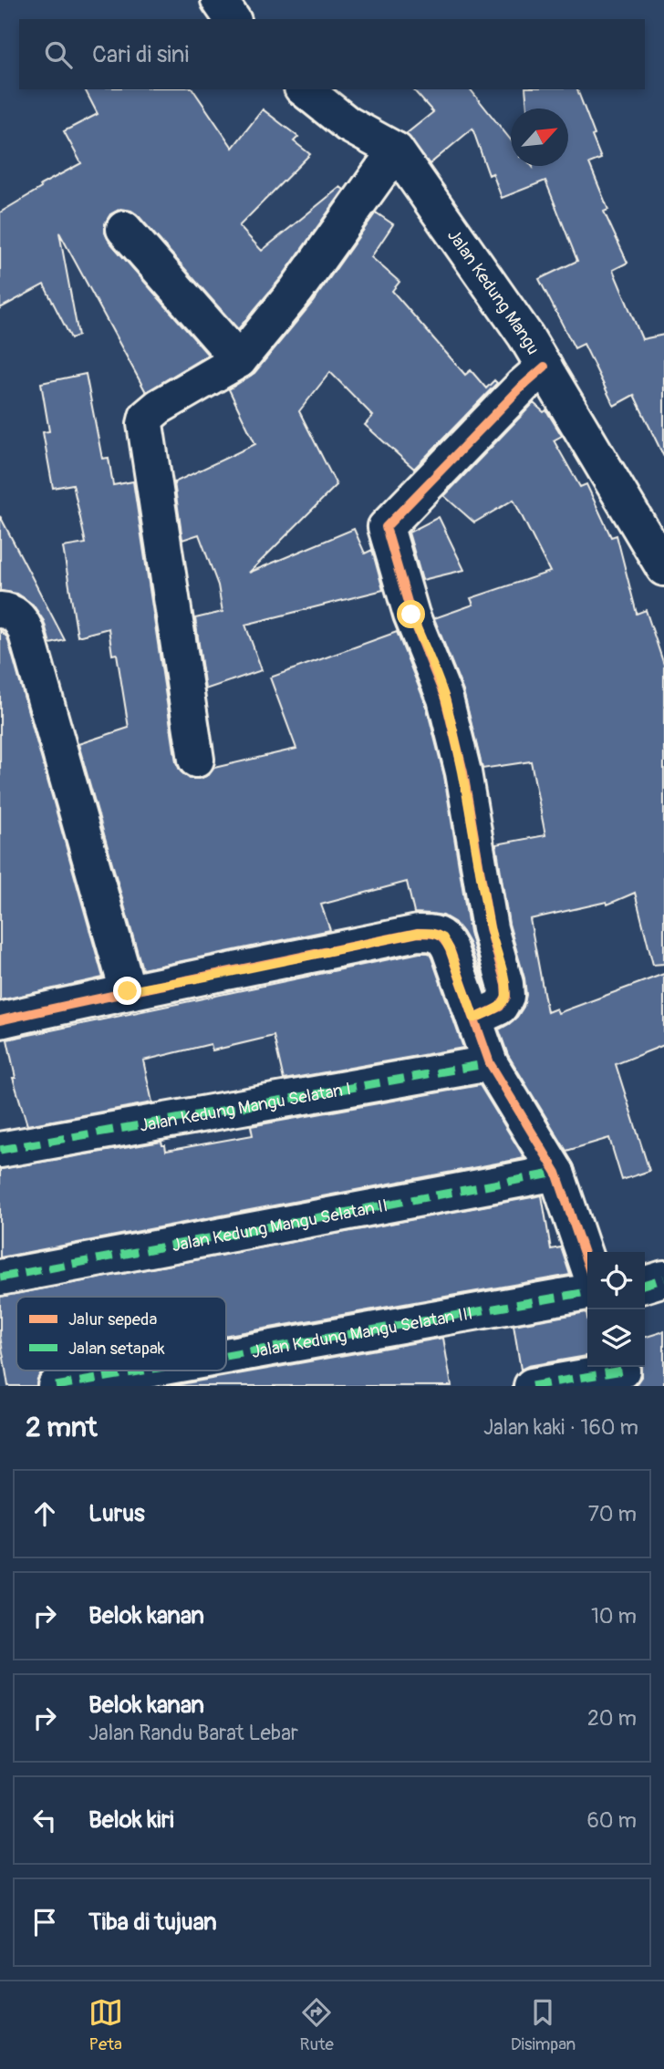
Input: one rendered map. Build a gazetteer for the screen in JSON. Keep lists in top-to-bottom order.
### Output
{
  "streets": {
    "street": [
      "Jalan Kedung Mangu",
      "Jalan Kedung Mangu Selatan I",
      "Jalan Kedung Mangu Selatan II",
      "Jalan Kedung Mangu Selatan III"
    ]
  },
  "legend": ["Jalur sepeda", "Jalan setapak"],
  "north": "top right",
  "page": {
    "search": "Cari di sini",
    "heading": ["2 mnt", "Jalan kaki · 160 m"],
    "list": [
      ["Lurus", "70 m"],
      ["Belok kanan", "10 m"],
      ["Belok kanan", "Jalan Randu Barat Lebar", "20 m"],
      ["Belok kiri", "60 m"],
      "Tiba di tujuan"
    ],
    "nav": ["Peta", "Rute", "Disimpan"]
  }
}
